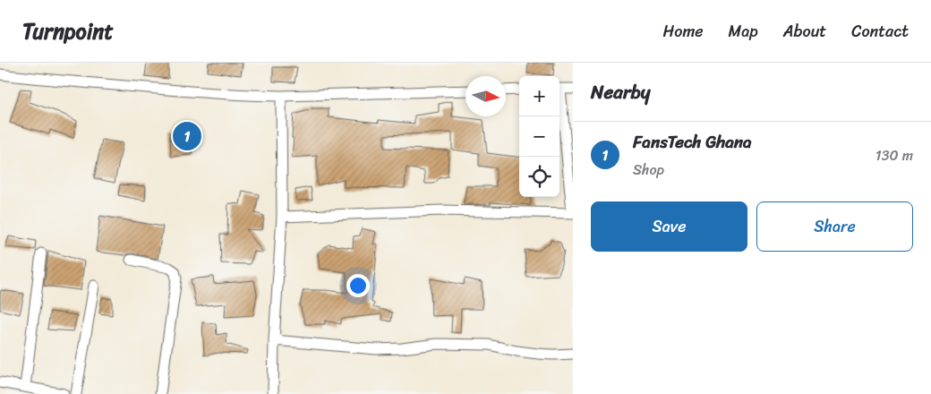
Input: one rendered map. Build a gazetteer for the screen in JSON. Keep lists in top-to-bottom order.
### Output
{
  "north": "right",
  "page": {
    "header": "Turnpoint",
    "nav": [
      "Home",
      "Map",
      "About",
      "Contact"
    ],
    "heading": "Nearby",
    "map_buttons": ["+", "−"],
    "pins": "1",
    "list": [
      {
        "mark": "1",
        "name": "FansTech Ghana",
        "note": "Shop",
        "value": "130 m"
      }
    ],
    "buttons": ["Save", "Share"]
  }
}
